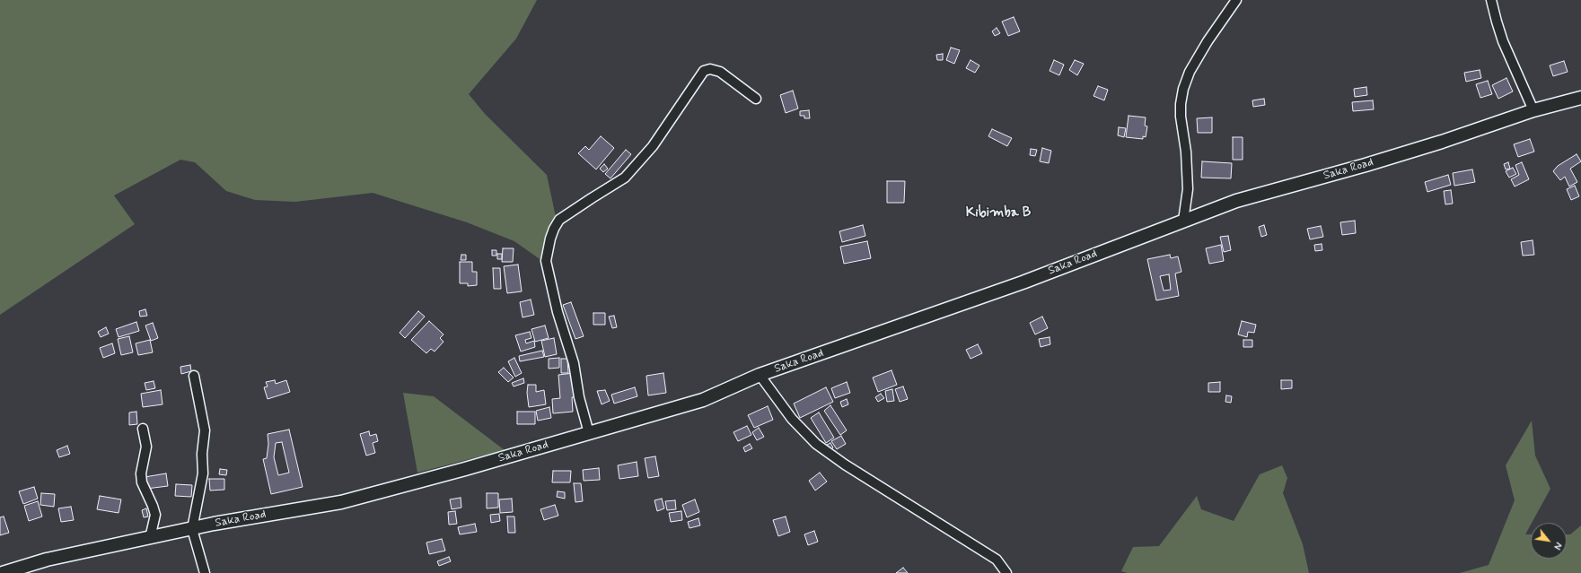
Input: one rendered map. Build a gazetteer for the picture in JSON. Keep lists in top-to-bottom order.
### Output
{
  "streets": {
    "main road": ["Saka Road"]
  },
  "districts": ["Kibimba B"],
  "north": "bottom right"
}
